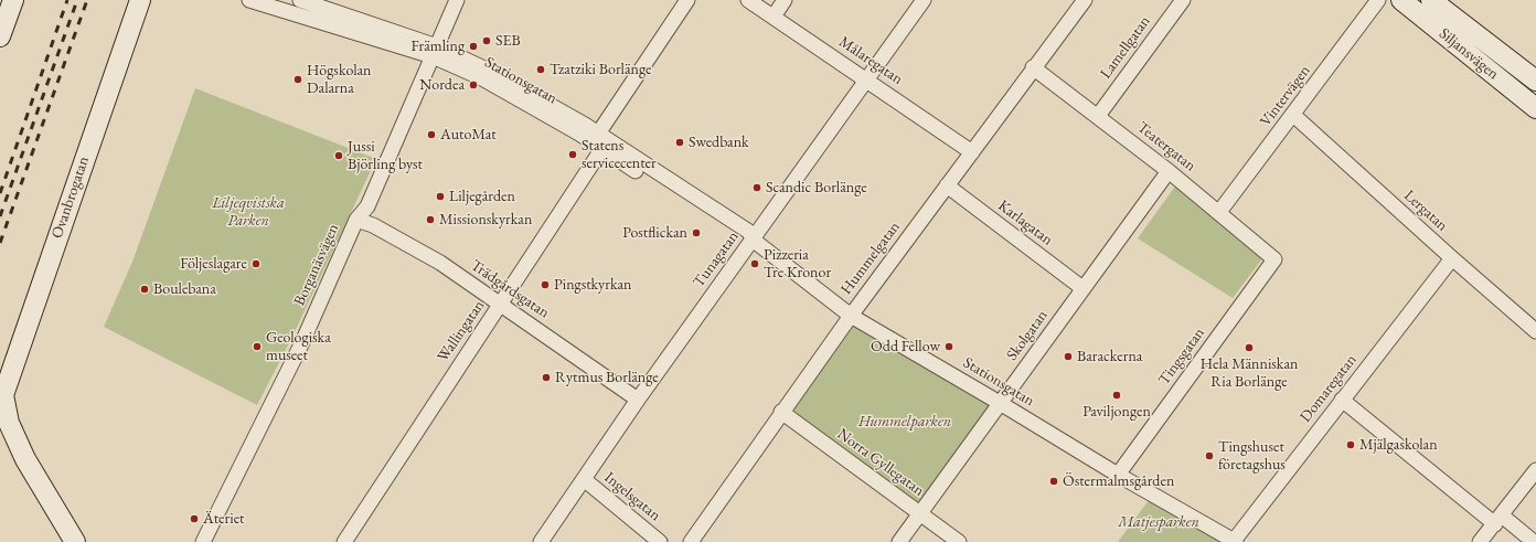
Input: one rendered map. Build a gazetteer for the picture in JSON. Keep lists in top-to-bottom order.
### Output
{
  "streets": {
    "street": [
      "Lamellgatan",
      "Siljansvägen",
      "Målaregatan",
      "Stationsgatan",
      "Vintervägen",
      "Teatergatan",
      "Ovanbrogatan",
      "Lergatan",
      "Karlagatan",
      "Hummelgatan",
      "Tunagatan",
      "Borganäsvägen",
      "Trädgårdsgatan",
      "Wallingatan",
      "Skolgatan",
      "Tingsgatan",
      "Domaregatan",
      "Norra Gyllegatan",
      "Ingelsgatan"
    ]
  },
  "crossings": [
    ["Lamellgatan", "Teatergatan"],
    ["Målaregatan", "Hummelgatan"],
    ["Målaregatan", "Tunagatan"],
    ["Stationsgatan", "Hummelgatan"],
    ["Stationsgatan", "Tunagatan"],
    ["Stationsgatan", "Borganäsvägen"],
    ["Stationsgatan", "Wallingatan"],
    ["Stationsgatan", "Skolgatan"],
    ["Stationsgatan", "Tingsgatan"],
    ["Stationsgatan", "Domaregatan"],
    ["Vintervägen", "Teatergatan"],
    ["Vintervägen", "Lergatan"],
    ["Teatergatan", "Hummelgatan"],
    ["Teatergatan", "Skolgatan"],
    ["Teatergatan", "Tingsgatan"],
    ["Lergatan", "Domaregatan"],
    ["Karlagatan", "Hummelgatan"],
    ["Karlagatan", "Skolgatan"],
    ["Hummelgatan", "Norra Gyllegatan"],
    ["Tunagatan", "Trädgårdsgatan"],
    ["Tunagatan", "Ingelsgatan"],
    ["Borganäsvägen", "Trädgårdsgatan"],
    ["Trädgårdsgatan", "Wallingatan"],
    ["Skolgatan", "Norra Gyllegatan"]
  ],
  "parks": ["Liljeqvistska Parken", "Hummelparken", "Matjesparken"],
  "places": [
    "SEB",
    "Främling",
    "Tzatziki Borlänge",
    "Högskolan Dalarna",
    "Nordea",
    "AutoMat",
    "Swedbank",
    "Statens servicecenter",
    "Jussi Björling byst",
    "Scandic Borlänge",
    "Liljegården",
    "Missionskyrkan",
    "Postflickan",
    "Följeslagare",
    "Pizzeria Tre Kronor",
    "Pingstkyrkan",
    "Boulebana",
    "Geologiska museet",
    "Odd Fellow",
    "Hela Människan Ria Borlänge",
    "Barackerna",
    "Rytmus Borlänge",
    "Paviljongen",
    "Mjälgaskolan",
    "Tingshuset företagshus",
    "Östermalmsgården",
    "Äteriet"
  ]
}
